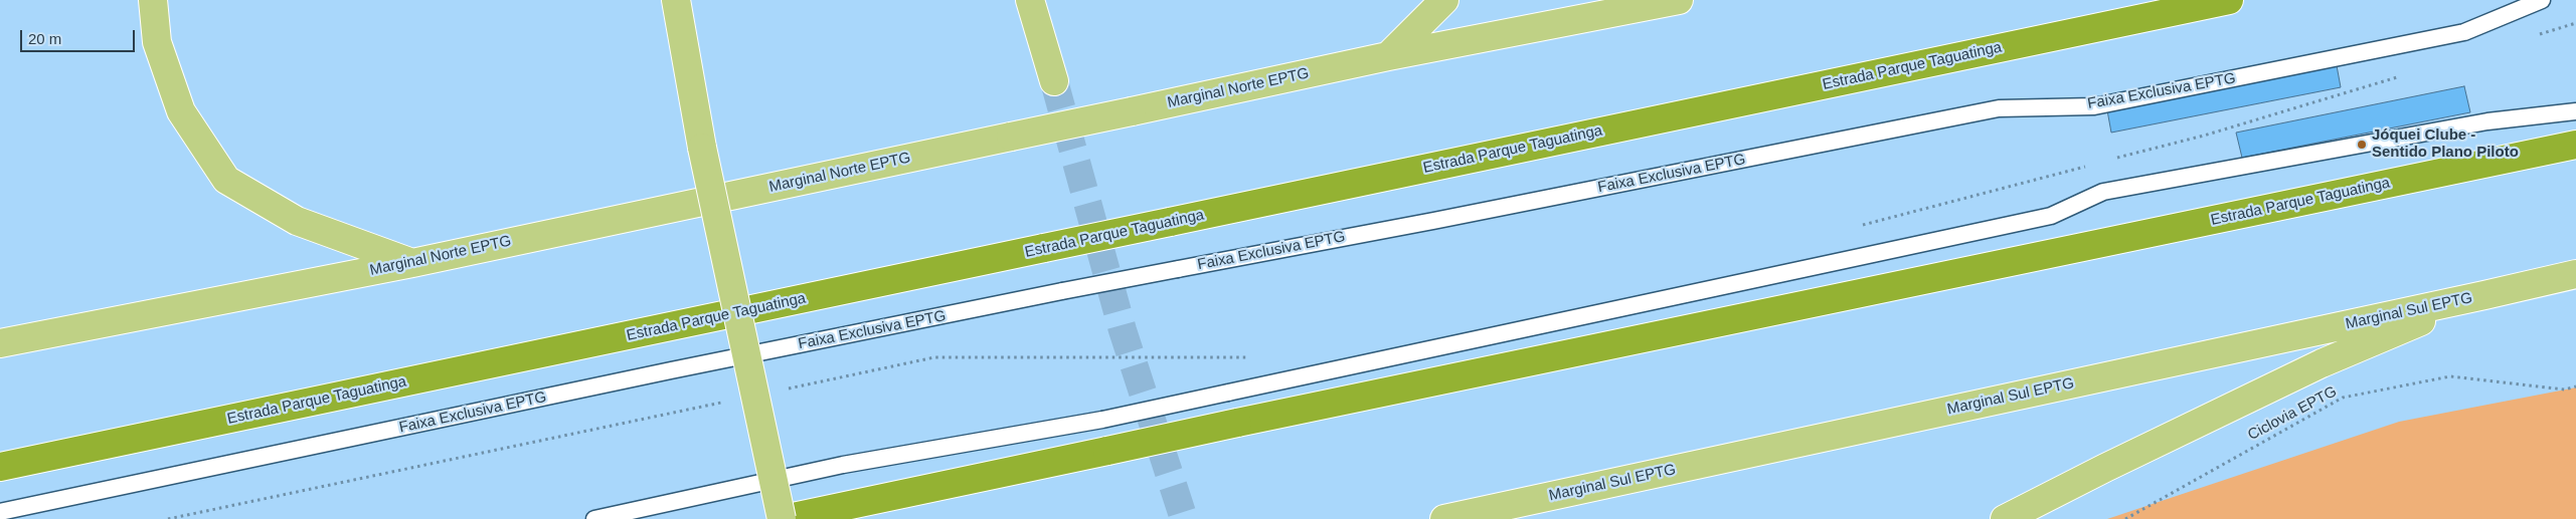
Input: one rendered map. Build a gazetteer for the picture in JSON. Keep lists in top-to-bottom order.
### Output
{
  "streets": {
    "highway": ["Estrada Parque Taguatinga"],
    "main road": ["Marginal Norte EPTG", "Marginal Sul EPTG"],
    "lane": ["Faixa Exclusiva EPTG"],
    "path": ["Ciclovia EPTG"]
  },
  "places": ["Jóquei Clube - Sentido Plano Piloto"],
  "scale_bar": "20 m"
}
